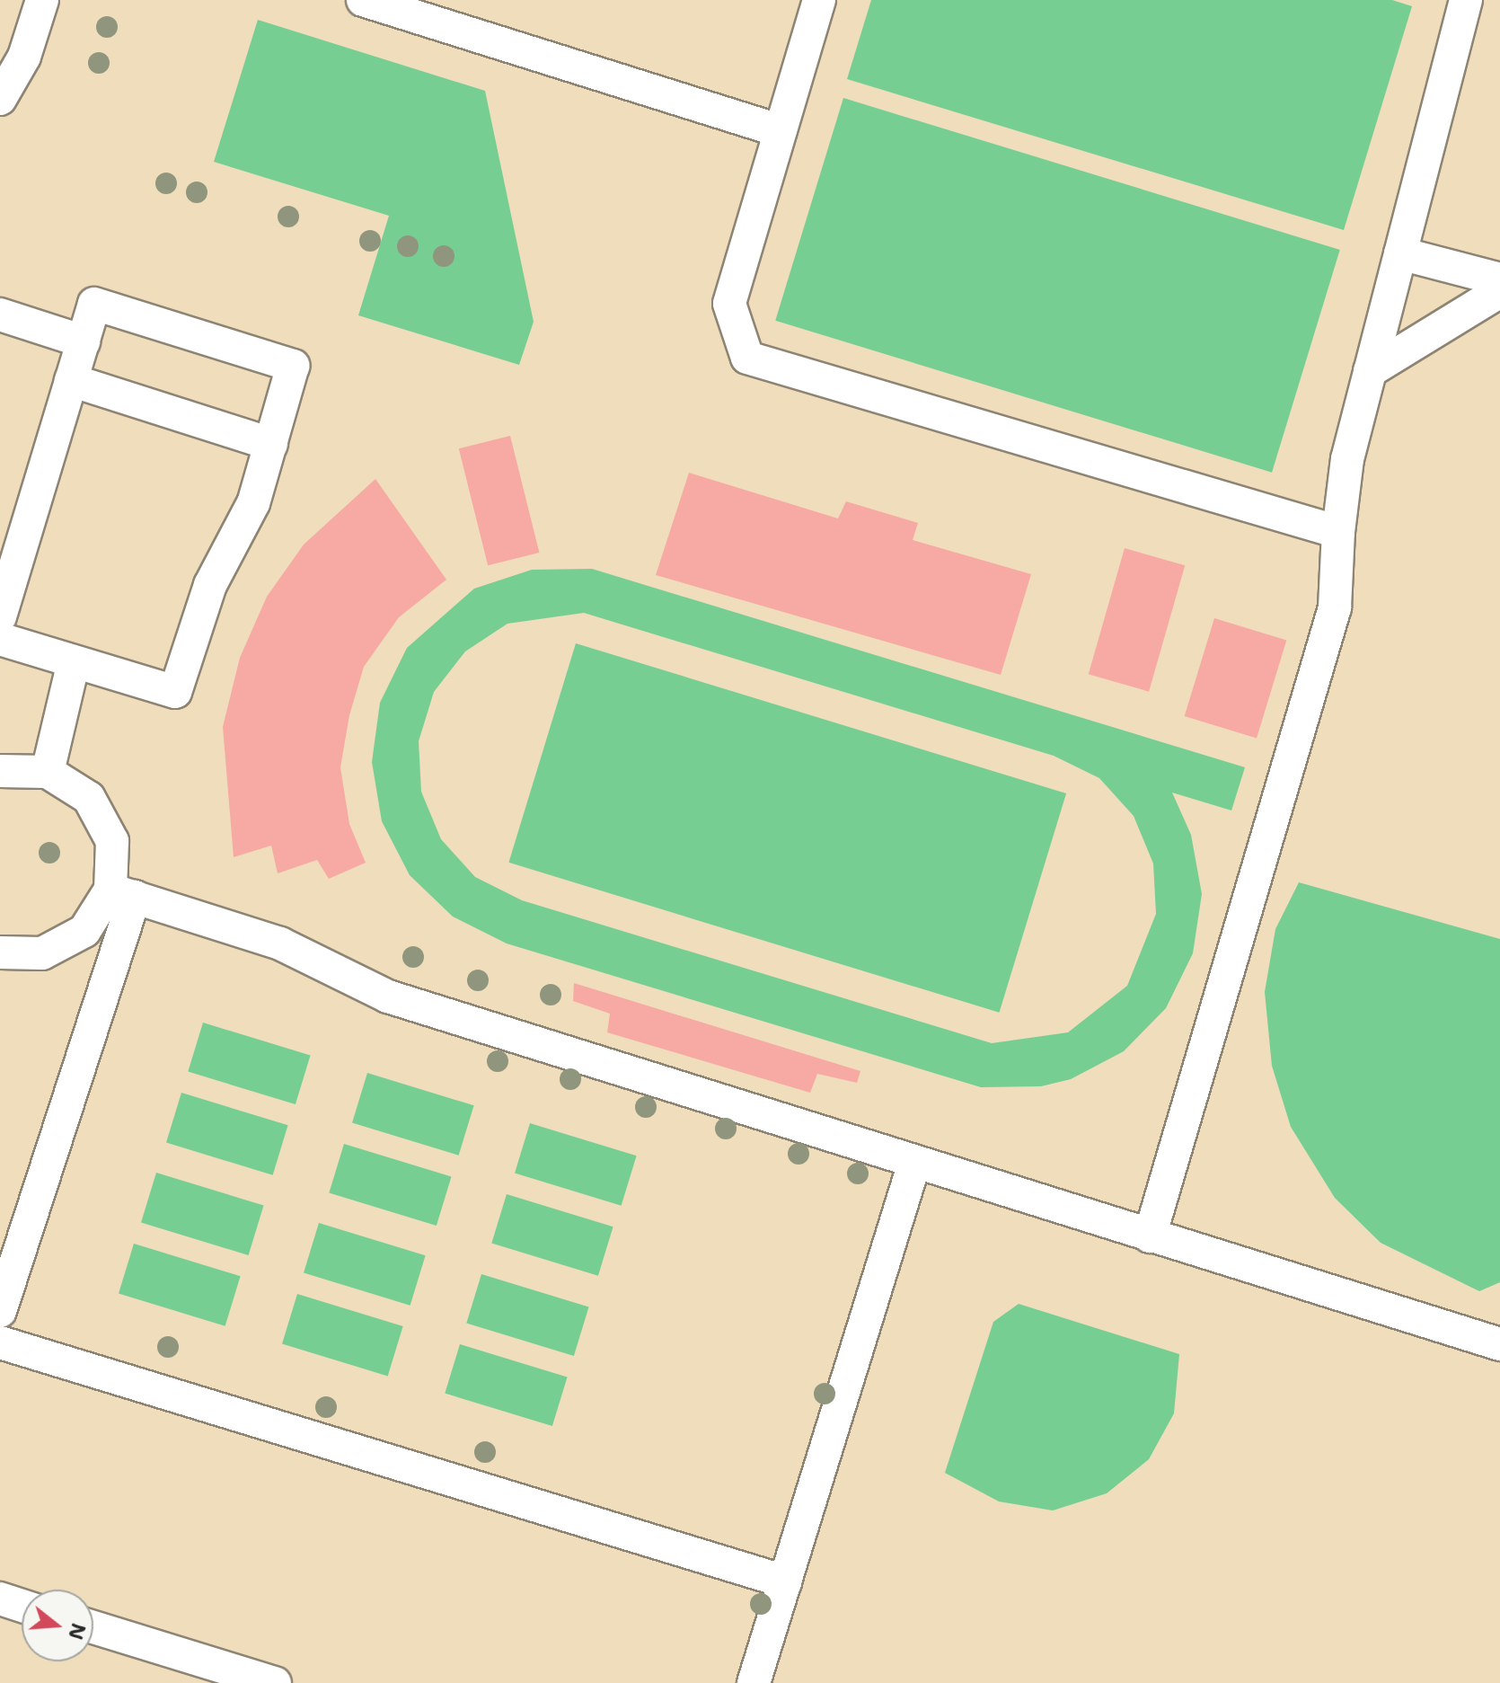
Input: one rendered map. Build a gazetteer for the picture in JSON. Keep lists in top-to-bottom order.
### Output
{
  "north": "right"
}
